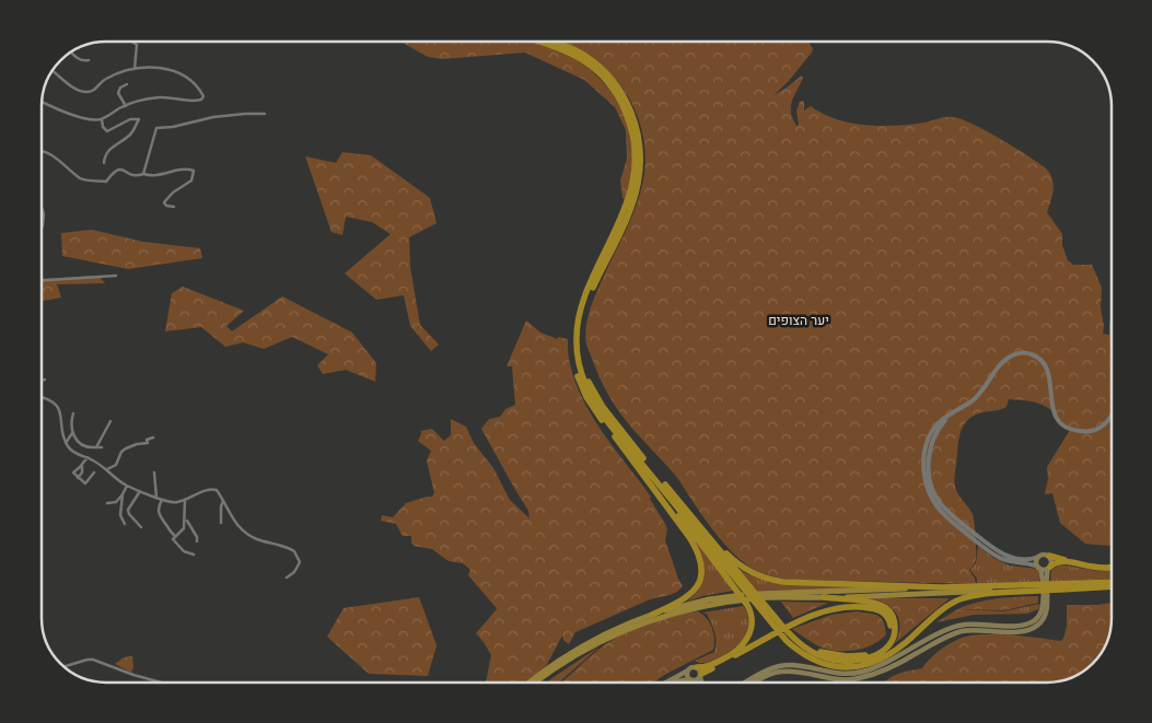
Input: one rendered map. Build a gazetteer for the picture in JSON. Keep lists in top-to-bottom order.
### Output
{
  "parks": ["יער הצופים"]
}
